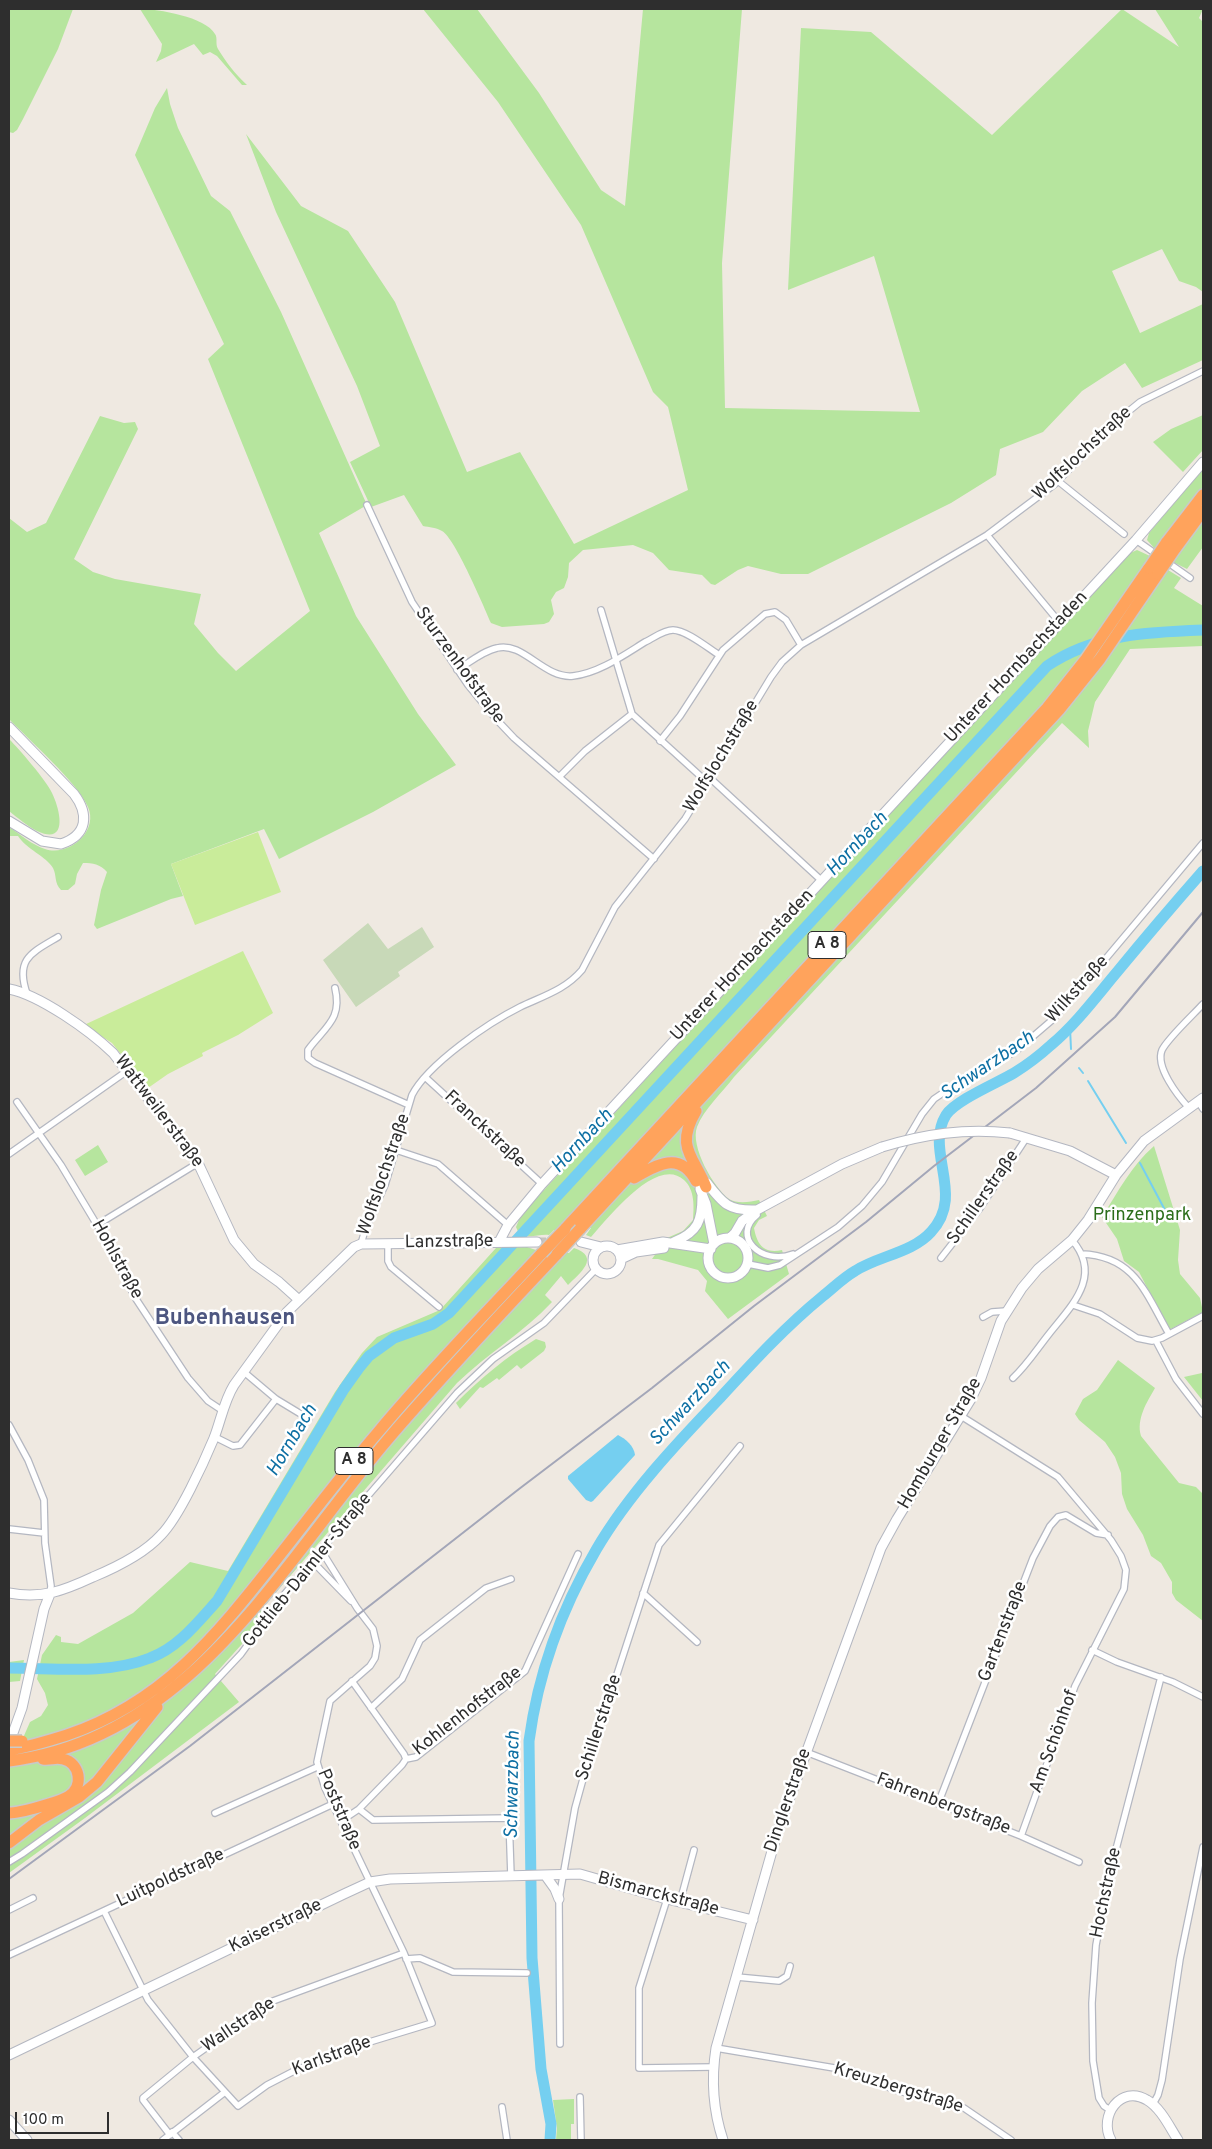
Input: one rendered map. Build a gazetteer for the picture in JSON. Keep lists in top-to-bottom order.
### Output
{
  "streets": {
    "highway": ["A 8"],
    "street": [
      "Wolfslochstraße",
      "Sturzenhofstraße",
      "Unterer Hornbachstaden",
      "Wilkstraße",
      "Wattweilerstraße",
      "Franckstraße",
      "Schillerstraße",
      "Lanzstraße",
      "Hohlstraße",
      "Homburger Straße",
      "Gottlieb-Daimler-Straße",
      "Gartenstraße",
      "Kohlenhofstraße",
      "Am Schönhof",
      "Dinglerstraße",
      "Fahrenbergstraße",
      "Poststraße",
      "Luitpoldstraße",
      "Hochstraße",
      "Bismarckstraße",
      "Kaiserstraße",
      "Wallstraße",
      "Karlstraße",
      "Kreuzbergstraße"
    ]
  },
  "crossings": [
    ["Wolfslochstraße", "Sturzenhofstraße"],
    ["Wolfslochstraße", "Franckstraße"],
    ["Wolfslochstraße", "Lanzstraße"],
    ["Unterer Hornbachstaden", "Franckstraße"],
    ["Unterer Hornbachstaden", "Lanzstraße"],
    ["Schillerstraße", "Bismarckstraße"],
    ["Schillerstraße", "Kaiserstraße"],
    ["Homburger Straße", "Am Schönhof"],
    ["Homburger Straße", "Dinglerstraße"],
    ["Gottlieb-Daimler-Straße", "Poststraße"],
    ["Gartenstraße", "Am Schönhof"],
    ["Gartenstraße", "Fahrenbergstraße"],
    ["Kohlenhofstraße", "Poststraße"],
    ["Am Schönhof", "Fahrenbergstraße"],
    ["Dinglerstraße", "Fahrenbergstraße"],
    ["Dinglerstraße", "Bismarckstraße"],
    ["Dinglerstraße", "Kreuzbergstraße"],
    ["Poststraße", "Luitpoldstraße"],
    ["Poststraße", "Kaiserstraße"],
    ["Poststraße", "Wallstraße"],
    ["Poststraße", "Karlstraße"],
    ["Bismarckstraße", "Kaiserstraße"]
  ],
  "districts": ["Bubenhausen"],
  "water": ["Hornbach", "Schwarzbach"],
  "parks": ["Prinzenpark"],
  "scale_bar": "100 m"
}
